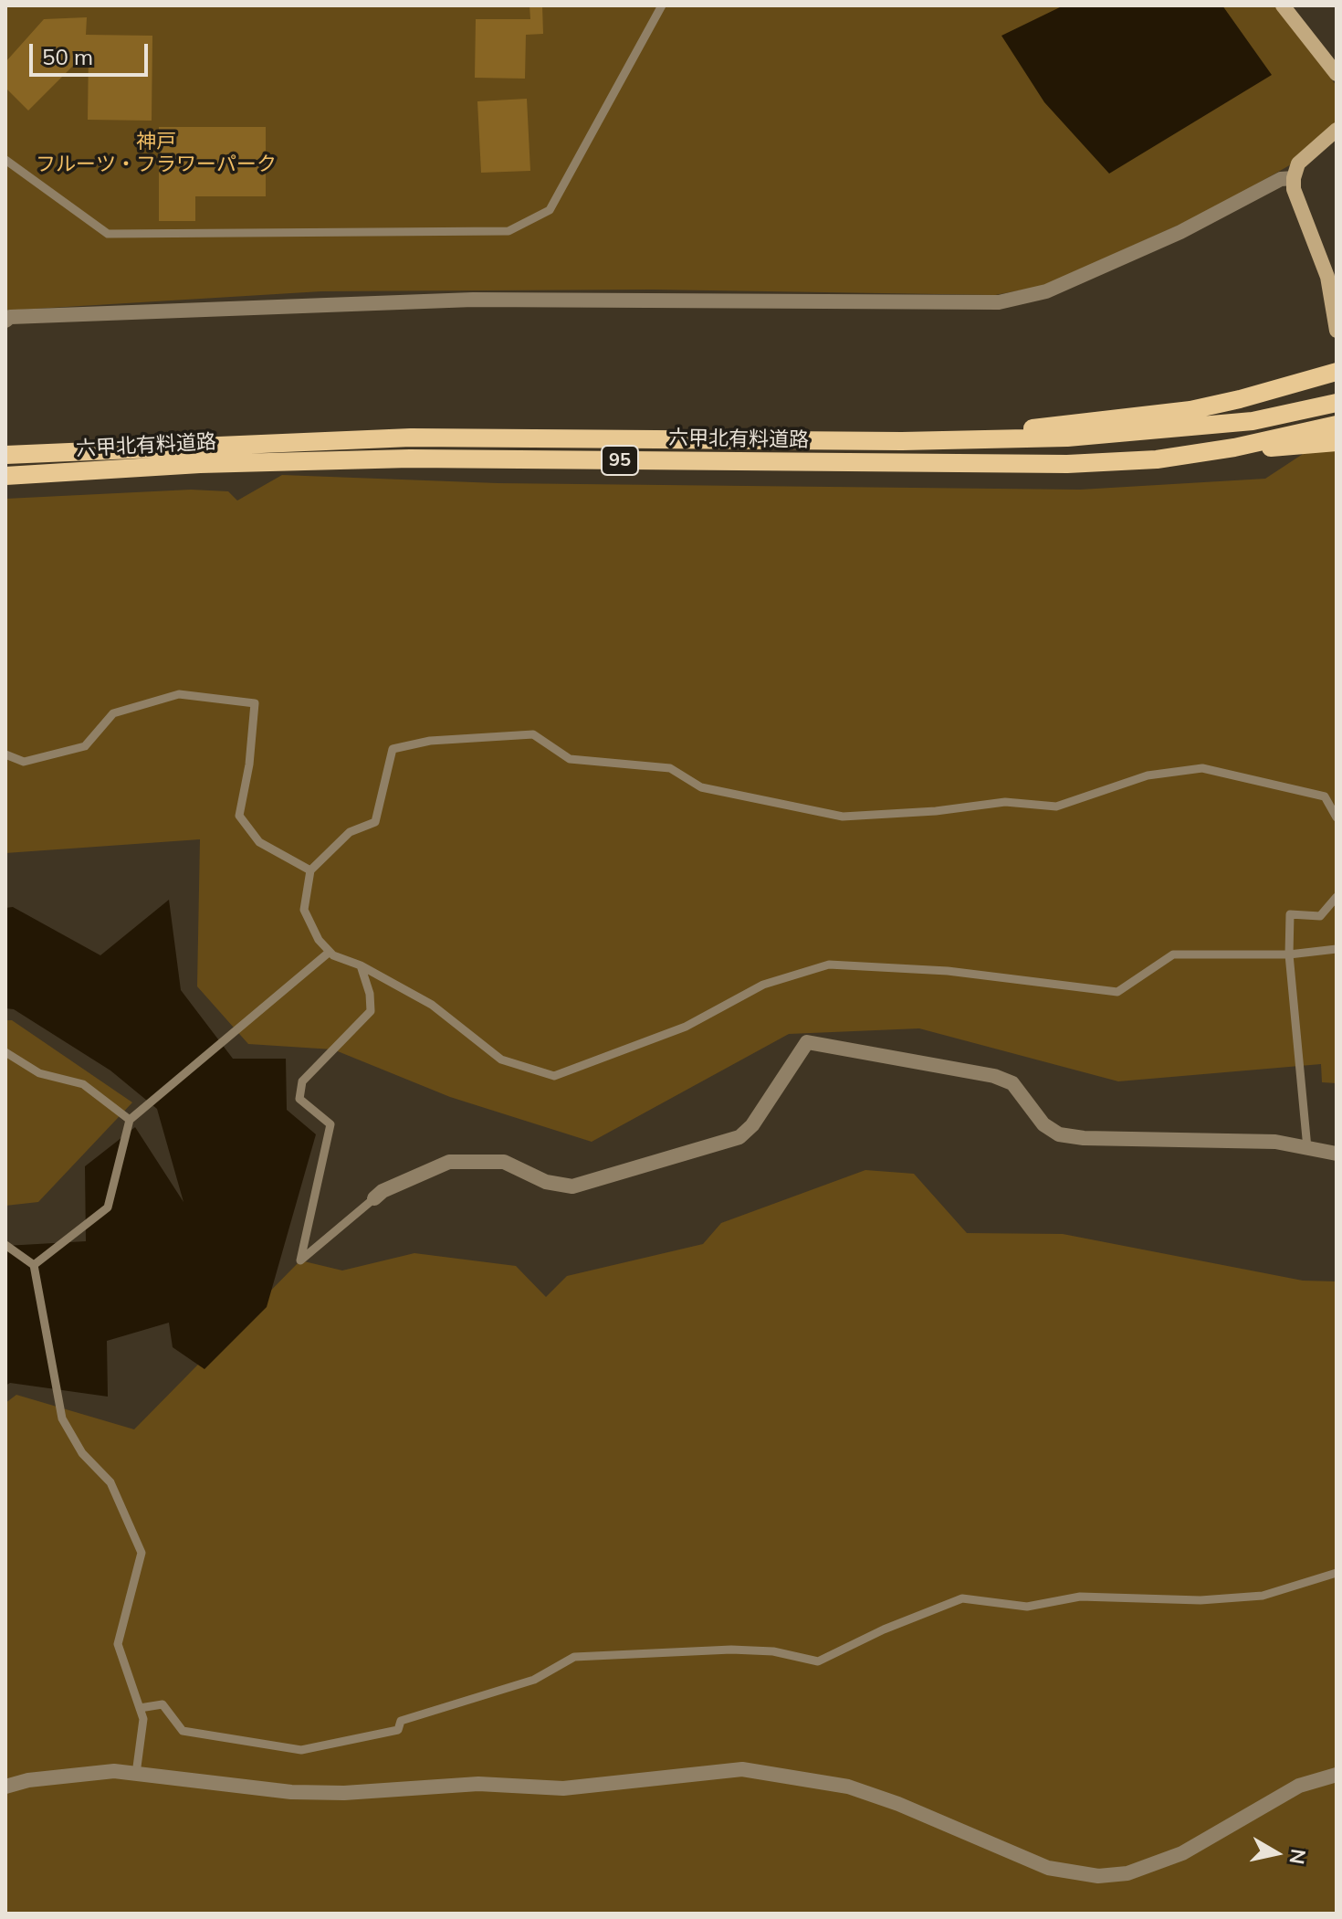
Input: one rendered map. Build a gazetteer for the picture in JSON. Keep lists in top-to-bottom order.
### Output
{
  "streets": {
    "main road": ["六甲北有料道路", "95"]
  },
  "parks": ["神戸 フルーツ・フラワーパーク"],
  "scale_bar": "50 m",
  "north": "right"
}
